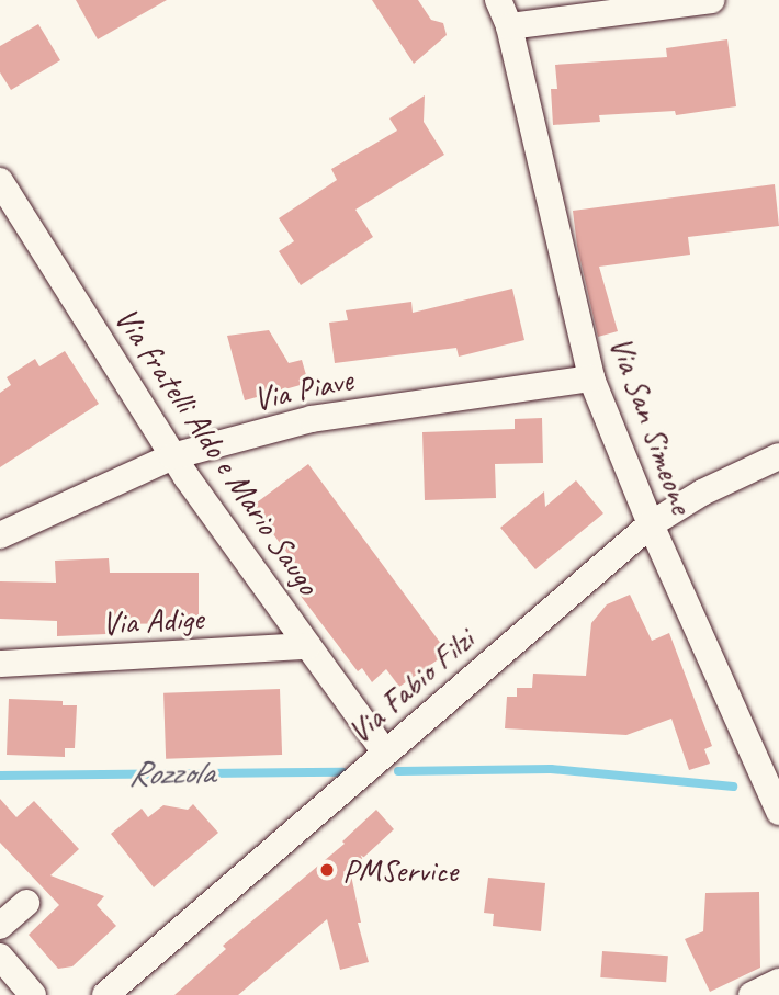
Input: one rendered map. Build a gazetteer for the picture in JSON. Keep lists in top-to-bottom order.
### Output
{
  "streets": {
    "street": [
      "Via Piave",
      "Via San Simeone",
      "Via fratelli Aldo e Mario Saugo",
      "Via Adige",
      "Via Fabio Filzi"
    ]
  },
  "crossings": [
    ["Via Piave", "Via San Simeone"],
    ["Via Piave", "Via fratelli Aldo e Mario Saugo"],
    ["Via San Simeone", "Via Fabio Filzi"],
    ["Via fratelli Aldo e Mario Saugo", "Via Adige"],
    ["Via fratelli Aldo e Mario Saugo", "Via Fabio Filzi"]
  ],
  "water": ["Rozzola"],
  "places": ["PMService"]
}
